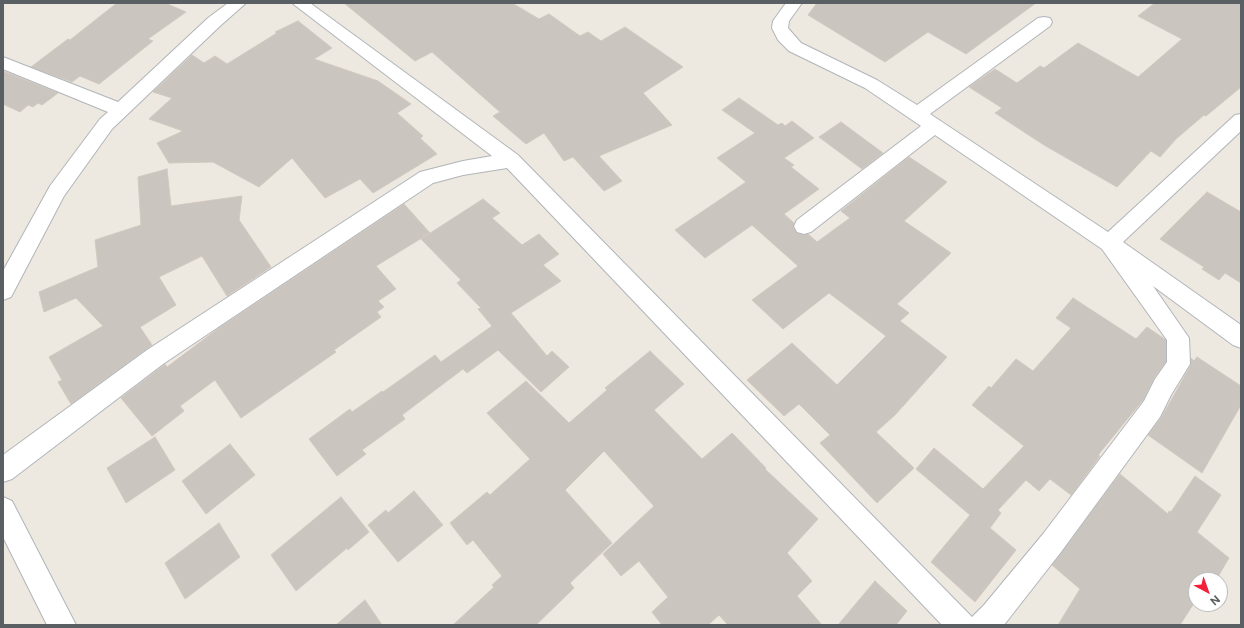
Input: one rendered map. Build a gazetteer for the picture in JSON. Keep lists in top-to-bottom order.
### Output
{
  "north": "bottom right"
}
